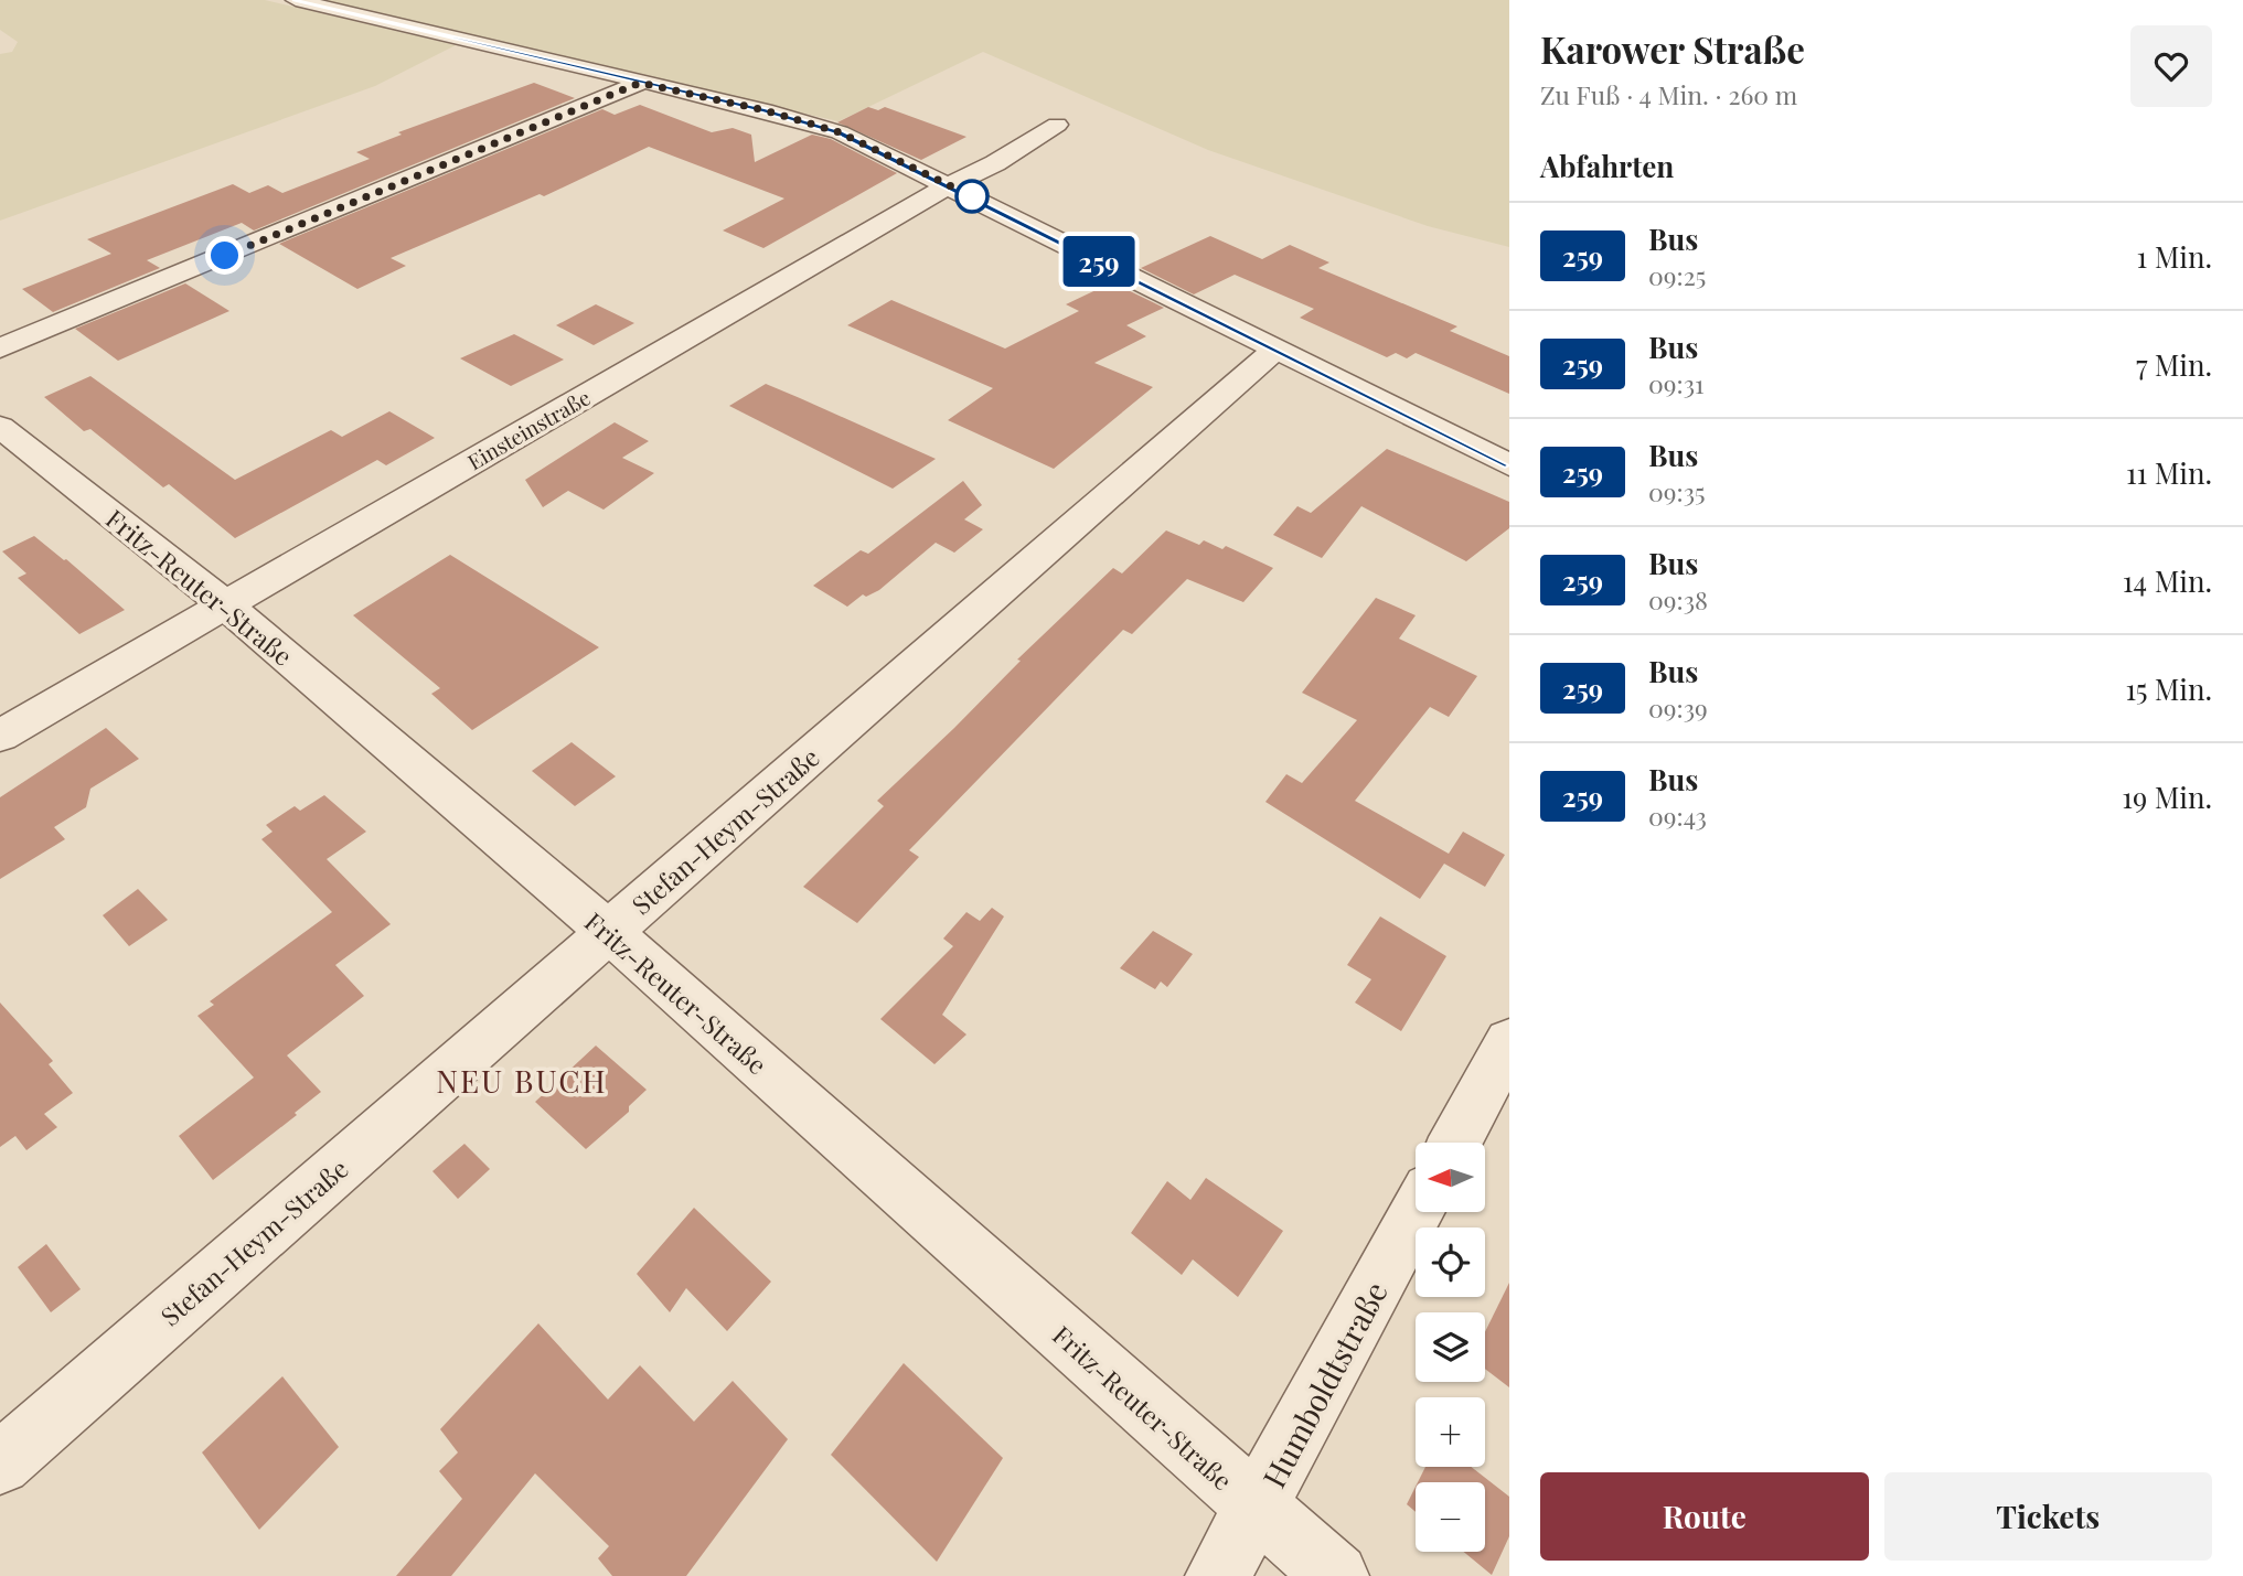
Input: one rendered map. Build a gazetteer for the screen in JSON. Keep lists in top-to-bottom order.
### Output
{
  "streets": {
    "street": [
      "Einsteinstraße",
      "Fritz-Reuter-Straße",
      "Stefan-Heym-Straße",
      "Humboldtstraße"
    ]
  },
  "crossings": [
    ["Einsteinstraße", "Fritz-Reuter-Straße"],
    ["Fritz-Reuter-Straße", "Stefan-Heym-Straße"],
    ["Fritz-Reuter-Straße", "Humboldtstraße"]
  ],
  "districts": ["NEU BUCH"],
  "lines": ["bus line 259"],
  "north": "left",
  "page": {
    "on_map": "259",
    "heading": [
      ["Karower Straße", "Zu Fuß · 4 Min. · 260 m"],
      "Abfahrten"
    ],
    "list": [
      {
        "mark": "259",
        "name": "Bus",
        "note": "09:25",
        "value": "1 Min."
      },
      {
        "mark": "259",
        "name": "Bus",
        "note": "09:31",
        "value": "7 Min."
      },
      {
        "mark": "259",
        "name": "Bus",
        "note": "09:35",
        "value": "11 Min."
      },
      {
        "mark": "259",
        "name": "Bus",
        "note": "09:38",
        "value": "14 Min."
      },
      {
        "mark": "259",
        "name": "Bus",
        "note": "09:39",
        "value": "15 Min."
      },
      {
        "mark": "259",
        "name": "Bus",
        "note": "09:43",
        "value": "19 Min."
      }
    ],
    "map_buttons": ["+", "−"],
    "buttons": ["Route", "Tickets"]
  }
}
